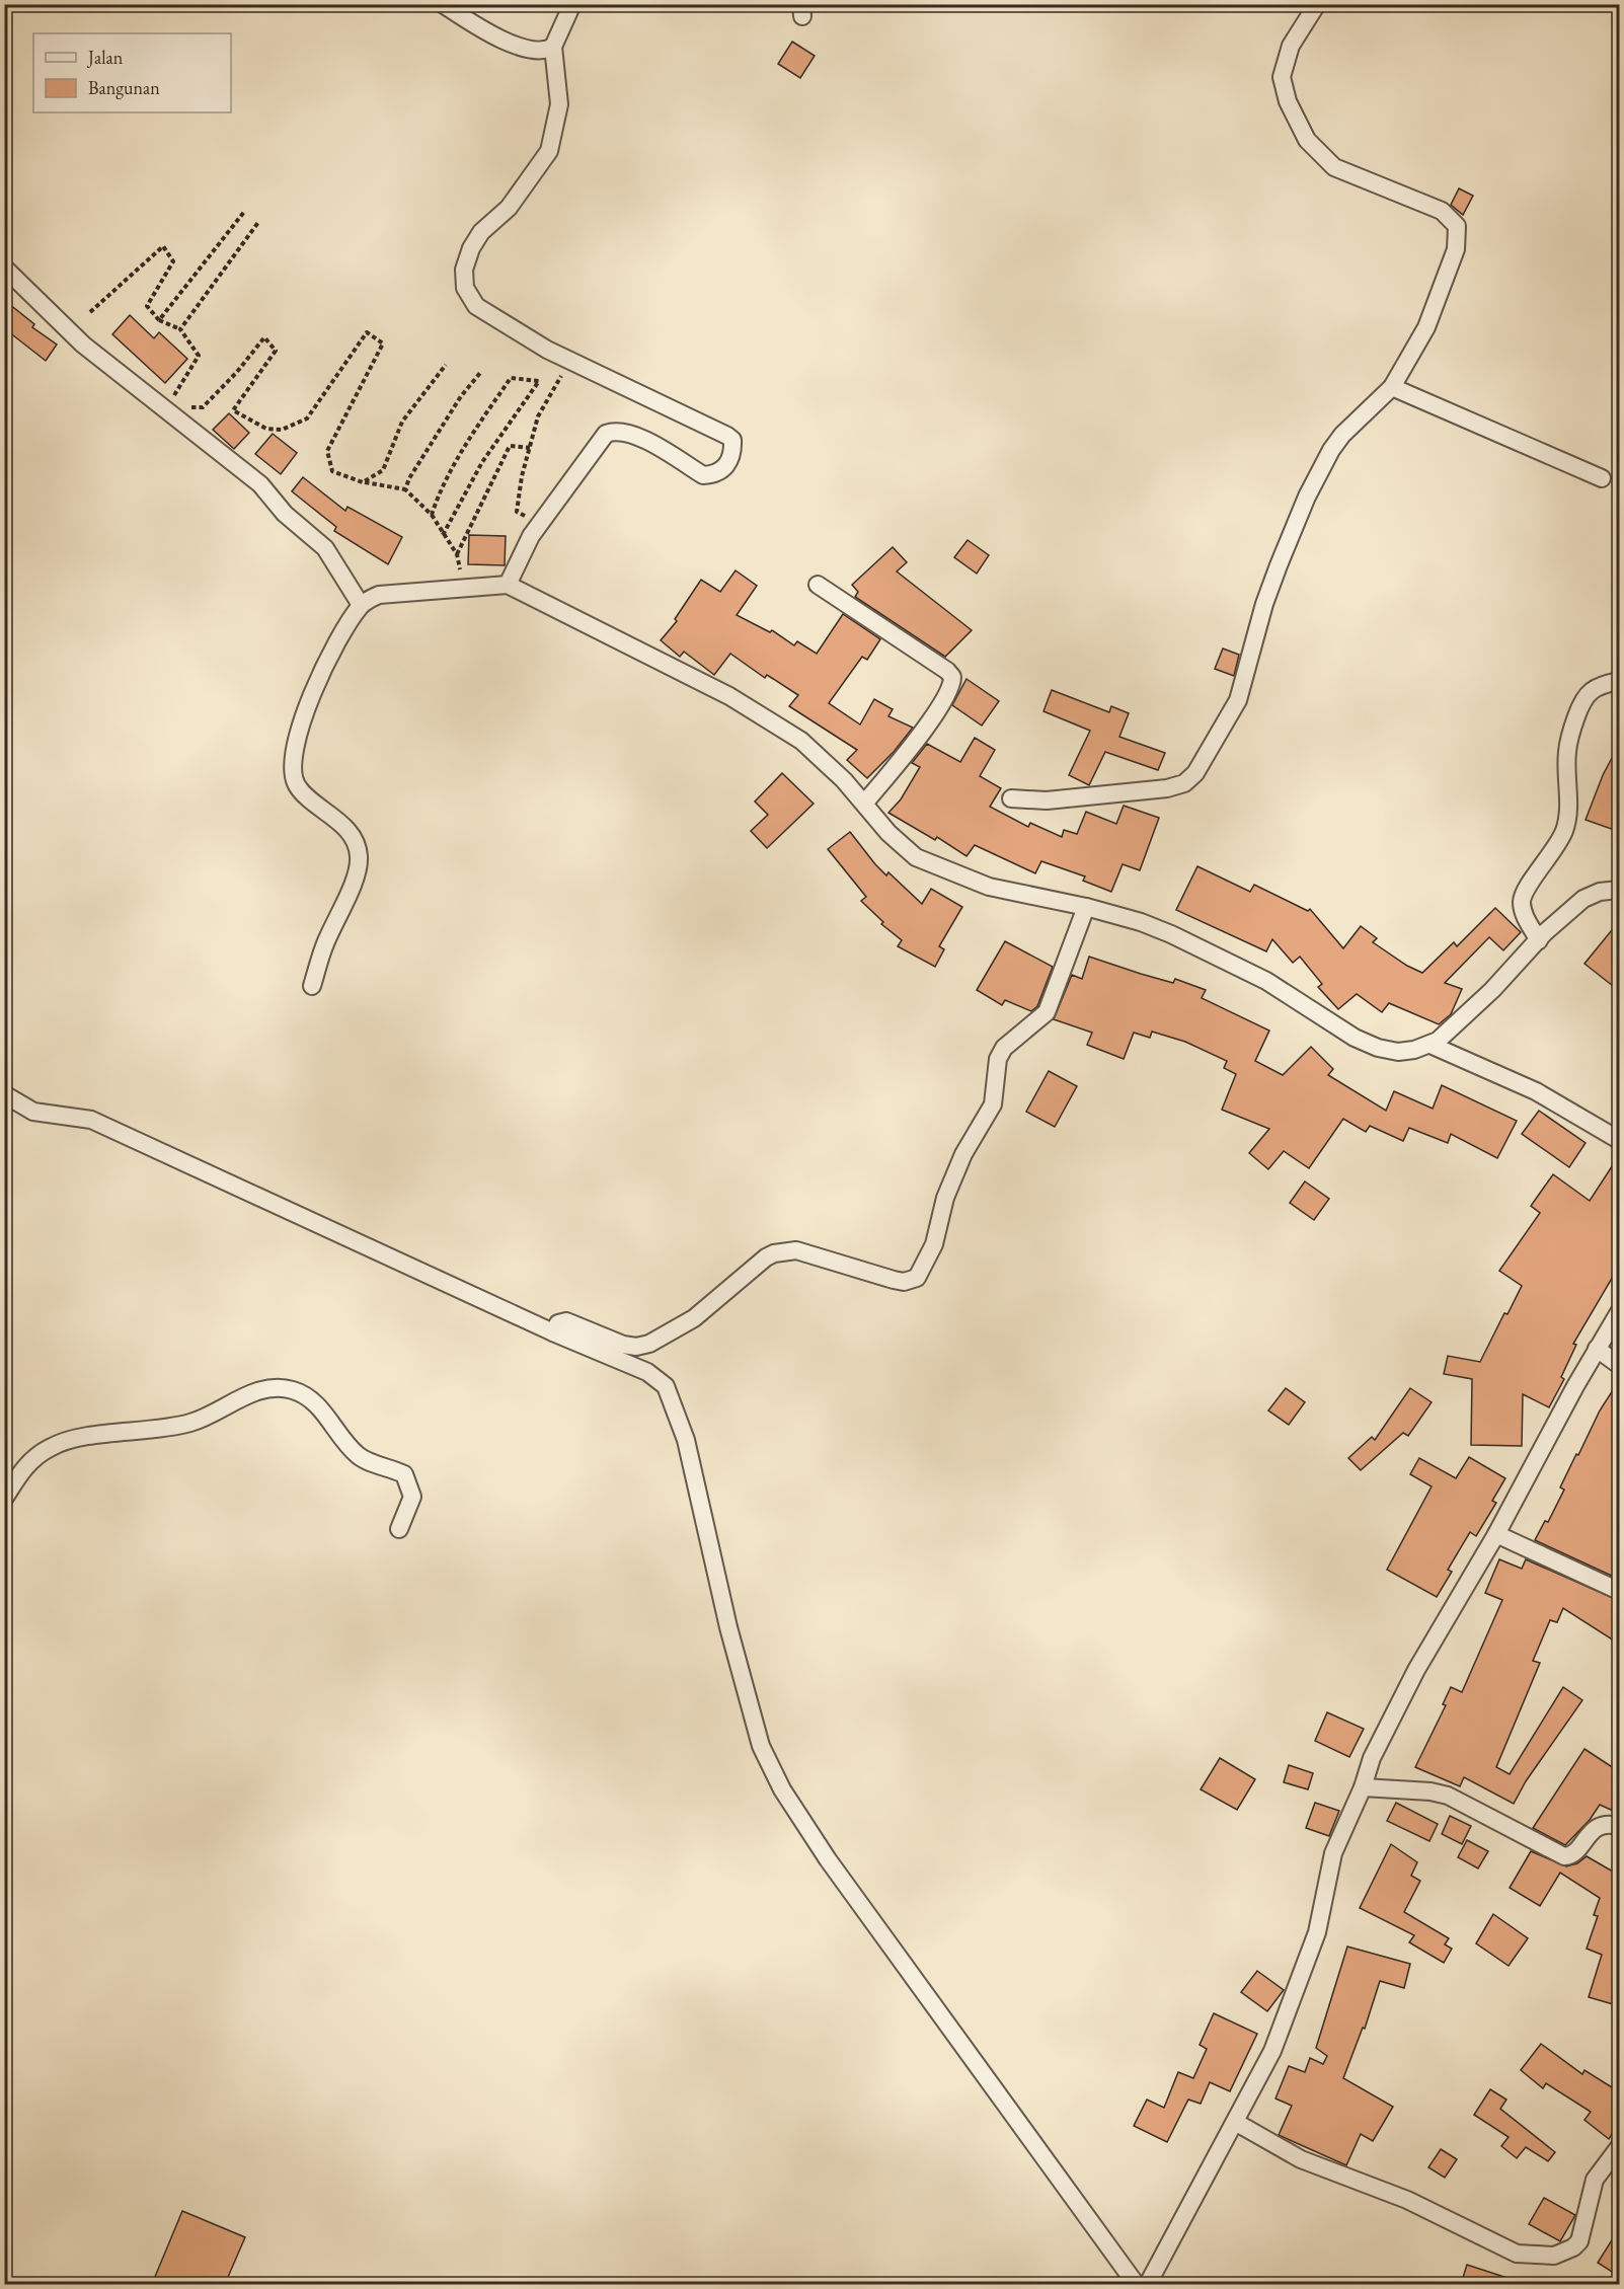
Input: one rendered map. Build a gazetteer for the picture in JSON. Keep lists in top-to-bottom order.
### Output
{
  "legend": ["Jalan", "Bangunan"]
}
